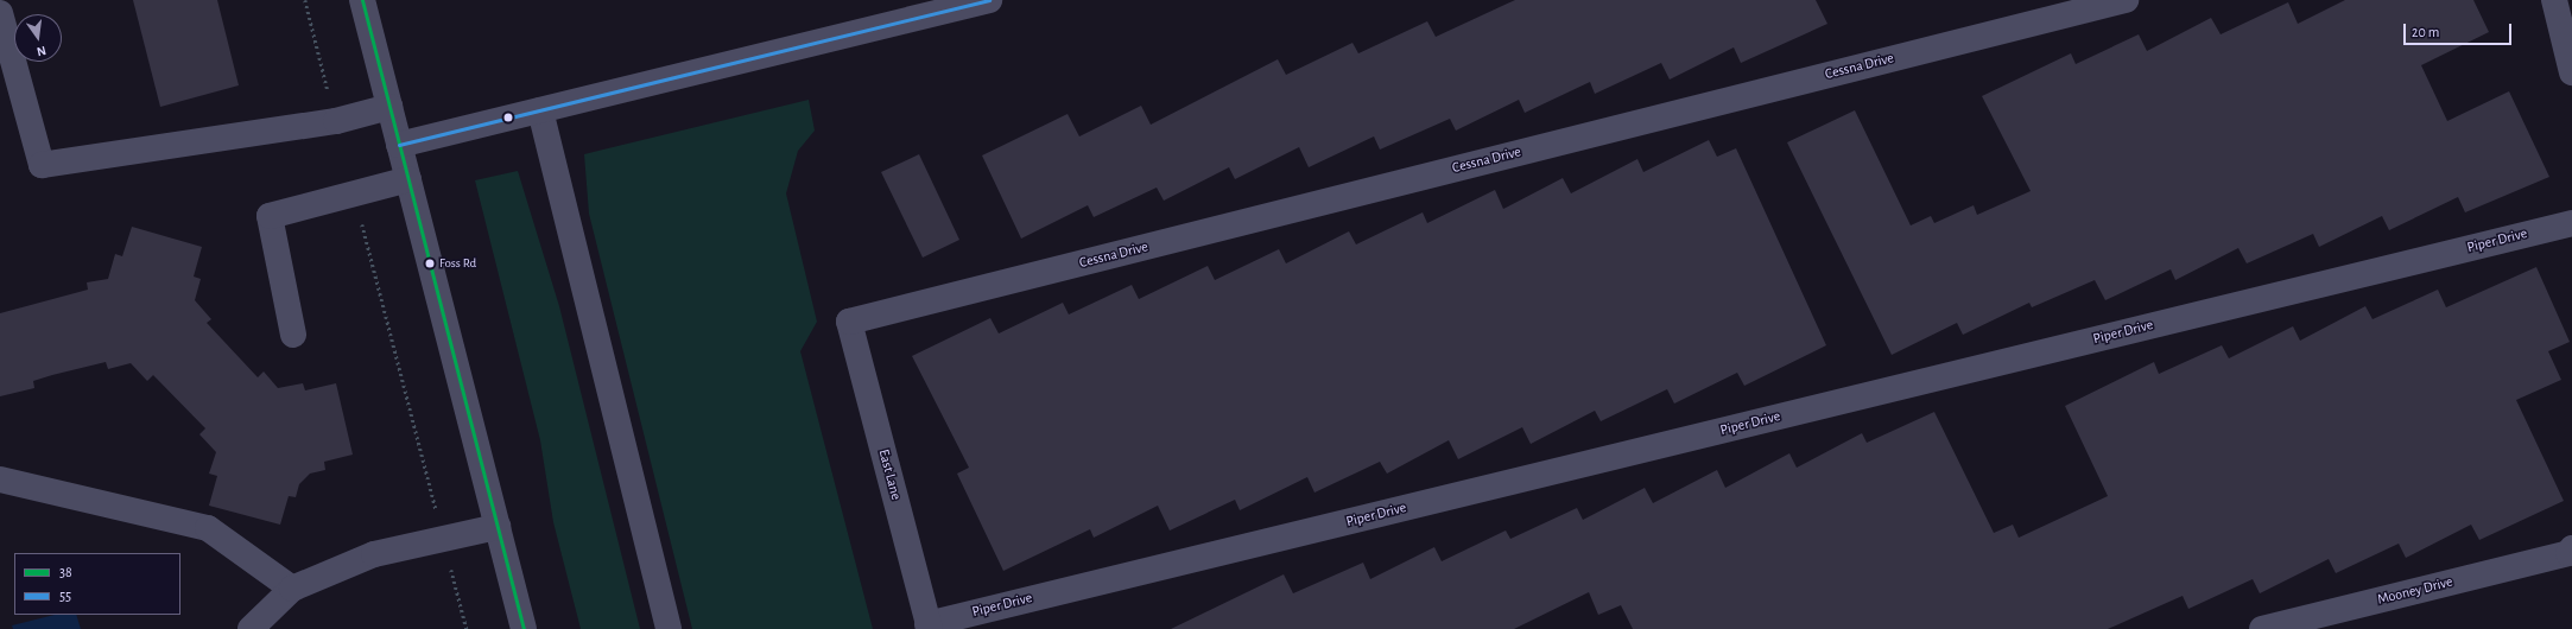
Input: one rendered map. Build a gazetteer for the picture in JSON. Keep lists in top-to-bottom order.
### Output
{
  "streets": {
    "street": [
      "Cessna Drive",
      "Piper Drive",
      "East Lane",
      "Mooney Drive"
    ]
  },
  "crossings": [
    ["Cessna Drive", "East Lane"],
    ["Piper Drive", "East Lane"]
  ],
  "places": ["Foss Rd"],
  "lines": ["transit line 38", "transit line 55"],
  "legend": ["38", "55"],
  "scale_bar": "20 m",
  "north": "bottom"
}
